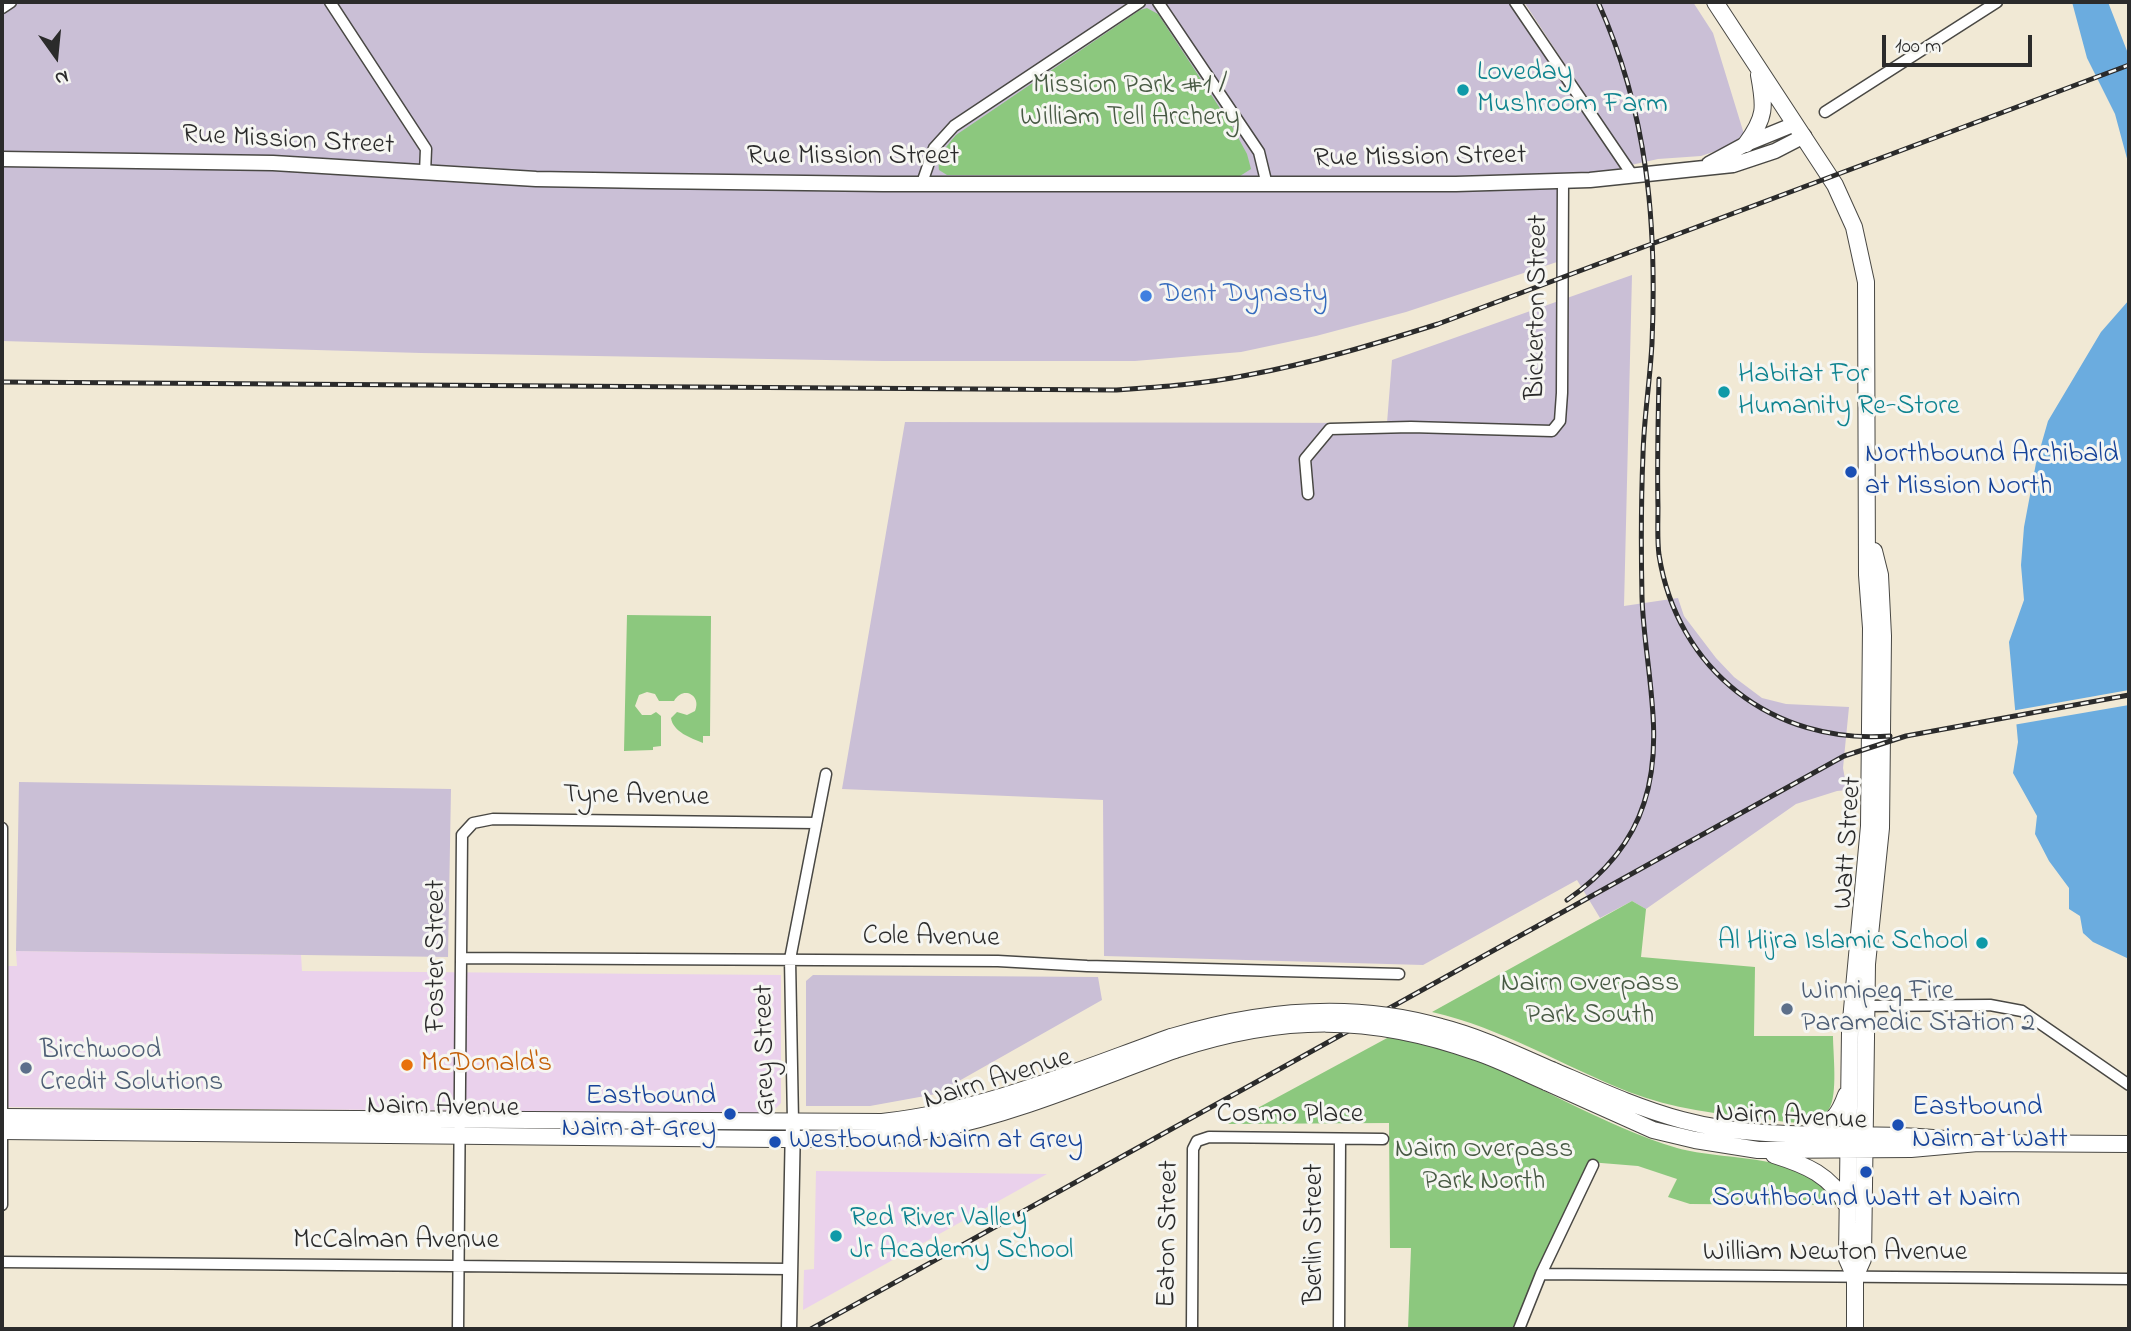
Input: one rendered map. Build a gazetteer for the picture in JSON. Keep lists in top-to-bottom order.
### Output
{
  "streets": {
    "main road": ["Watt Street", "Nairn Avenue"],
    "street": [
      "Rue Mission Street",
      "Bickerton Street",
      "Tyne Avenue",
      "Cole Avenue",
      "Foster Street",
      "Grey Street",
      "Cosmo Place",
      "Eaton Street",
      "Berlin Street",
      "McCalman Avenue",
      "William Newton Avenue"
    ]
  },
  "crossings": [
    ["Rue Mission Street", "Bickerton Street"],
    ["Rue Mission Street", "Watt Street"],
    ["Tyne Avenue", "Foster Street"],
    ["Tyne Avenue", "Grey Street"],
    ["Watt Street", "Nairn Avenue"],
    ["Watt Street", "William Newton Avenue"],
    ["Cole Avenue", "Foster Street"],
    ["Cole Avenue", "Grey Street"],
    ["Foster Street", "Nairn Avenue"],
    ["Foster Street", "McCalman Avenue"],
    ["Grey Street", "Nairn Avenue"],
    ["Grey Street", "McCalman Avenue"],
    ["Cosmo Place", "Eaton Street"],
    ["Cosmo Place", "Berlin Street"]
  ],
  "parks": ["Mission Park #1 / William Tell Archery", "Nairn Overpass Park South", "Nairn Overpass Park North"],
  "places": [
    "Loveday Mushroom Farm",
    "Dent Dynasty",
    "Habitat For Humanity Re-Store",
    "Northbound Archibald at Mission North",
    "Al Hijra Islamic School",
    "Winnipeg Fire Paramedic Station 2",
    "McDonald's",
    "Birchwood Credit Solutions",
    "Eastbound Nairn at Grey",
    "Eastbound Nairn at Watt",
    "Westbound Nairn at Grey",
    "Southbound Watt at Nairn",
    "Red River Valley Jr Academy School"
  ],
  "scale_bar": "100 m",
  "north": "bottom"
}
